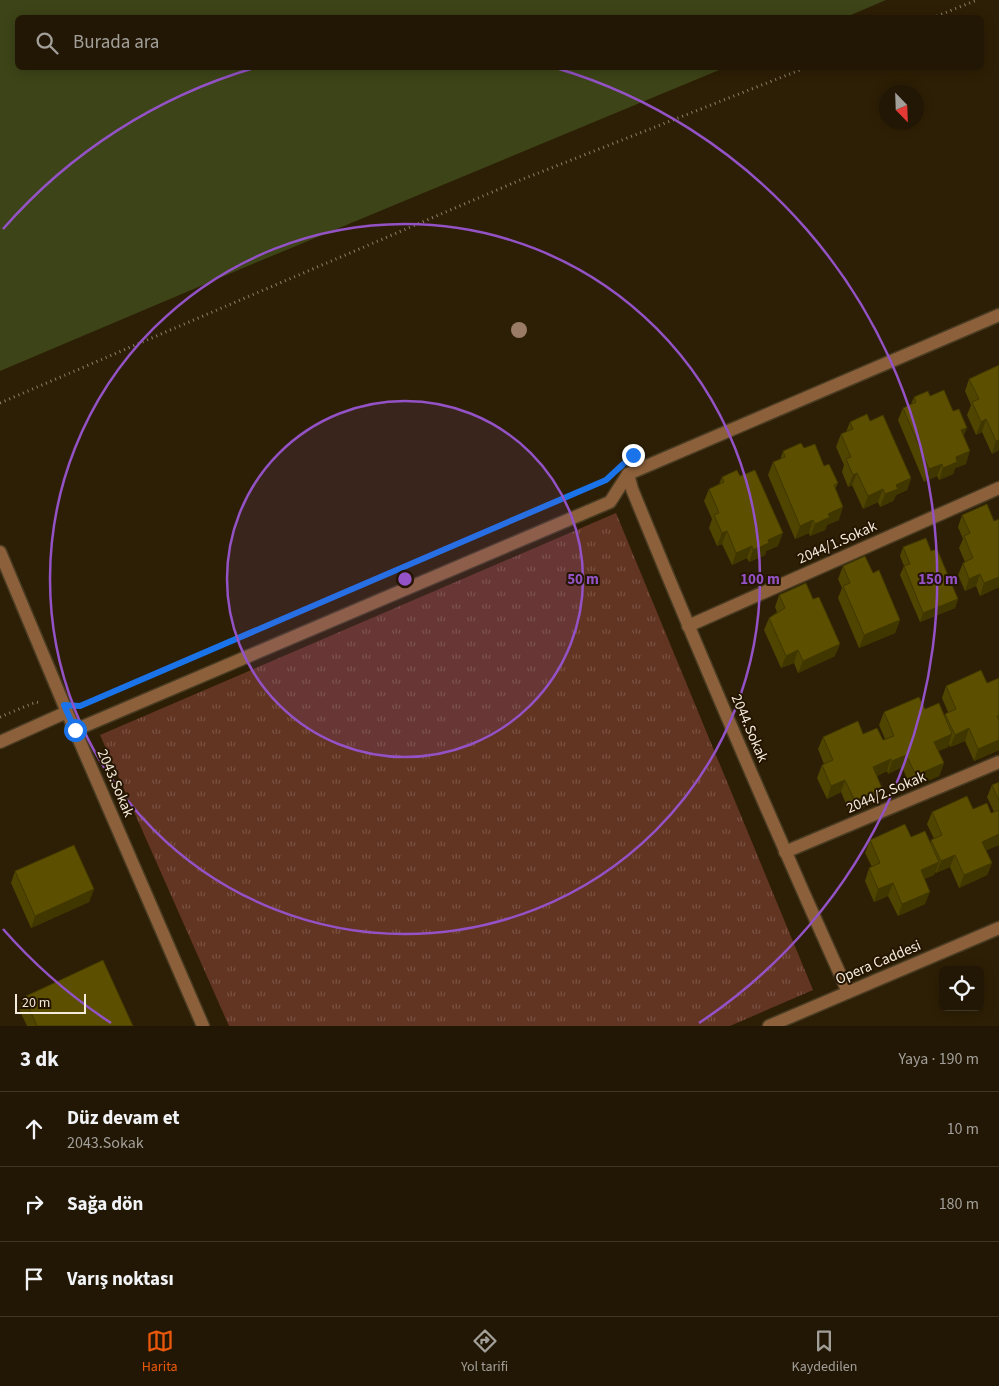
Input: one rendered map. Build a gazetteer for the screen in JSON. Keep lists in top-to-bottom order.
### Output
{
  "streets": {
    "street": [
      "2044/1.Sokak",
      "2044.Sokak",
      "2043.Sokak",
      "2044/2.Sokak",
      "Opera Caddesi"
    ]
  },
  "crossings": [
    ["2044/1.Sokak", "2044.Sokak"],
    ["2044.Sokak", "2044/2.Sokak"],
    ["2044.Sokak", "Opera Caddesi"]
  ],
  "scale_bar": "20 m",
  "north": "bottom right",
  "page": {
    "search": "Burada ara",
    "scale": "20 m",
    "heading": ["3 dk", "Yaya · 190 m"],
    "list": [
      ["Düz devam et", "2043.Sokak", "10 m"],
      ["Sağa dön", "180 m"],
      "Varış noktası"
    ],
    "nav": ["Harita", "Yol tarifi", "Kaydedilen"]
  },
  "rings": ["50 m", "100 m", "150 m"]
}
